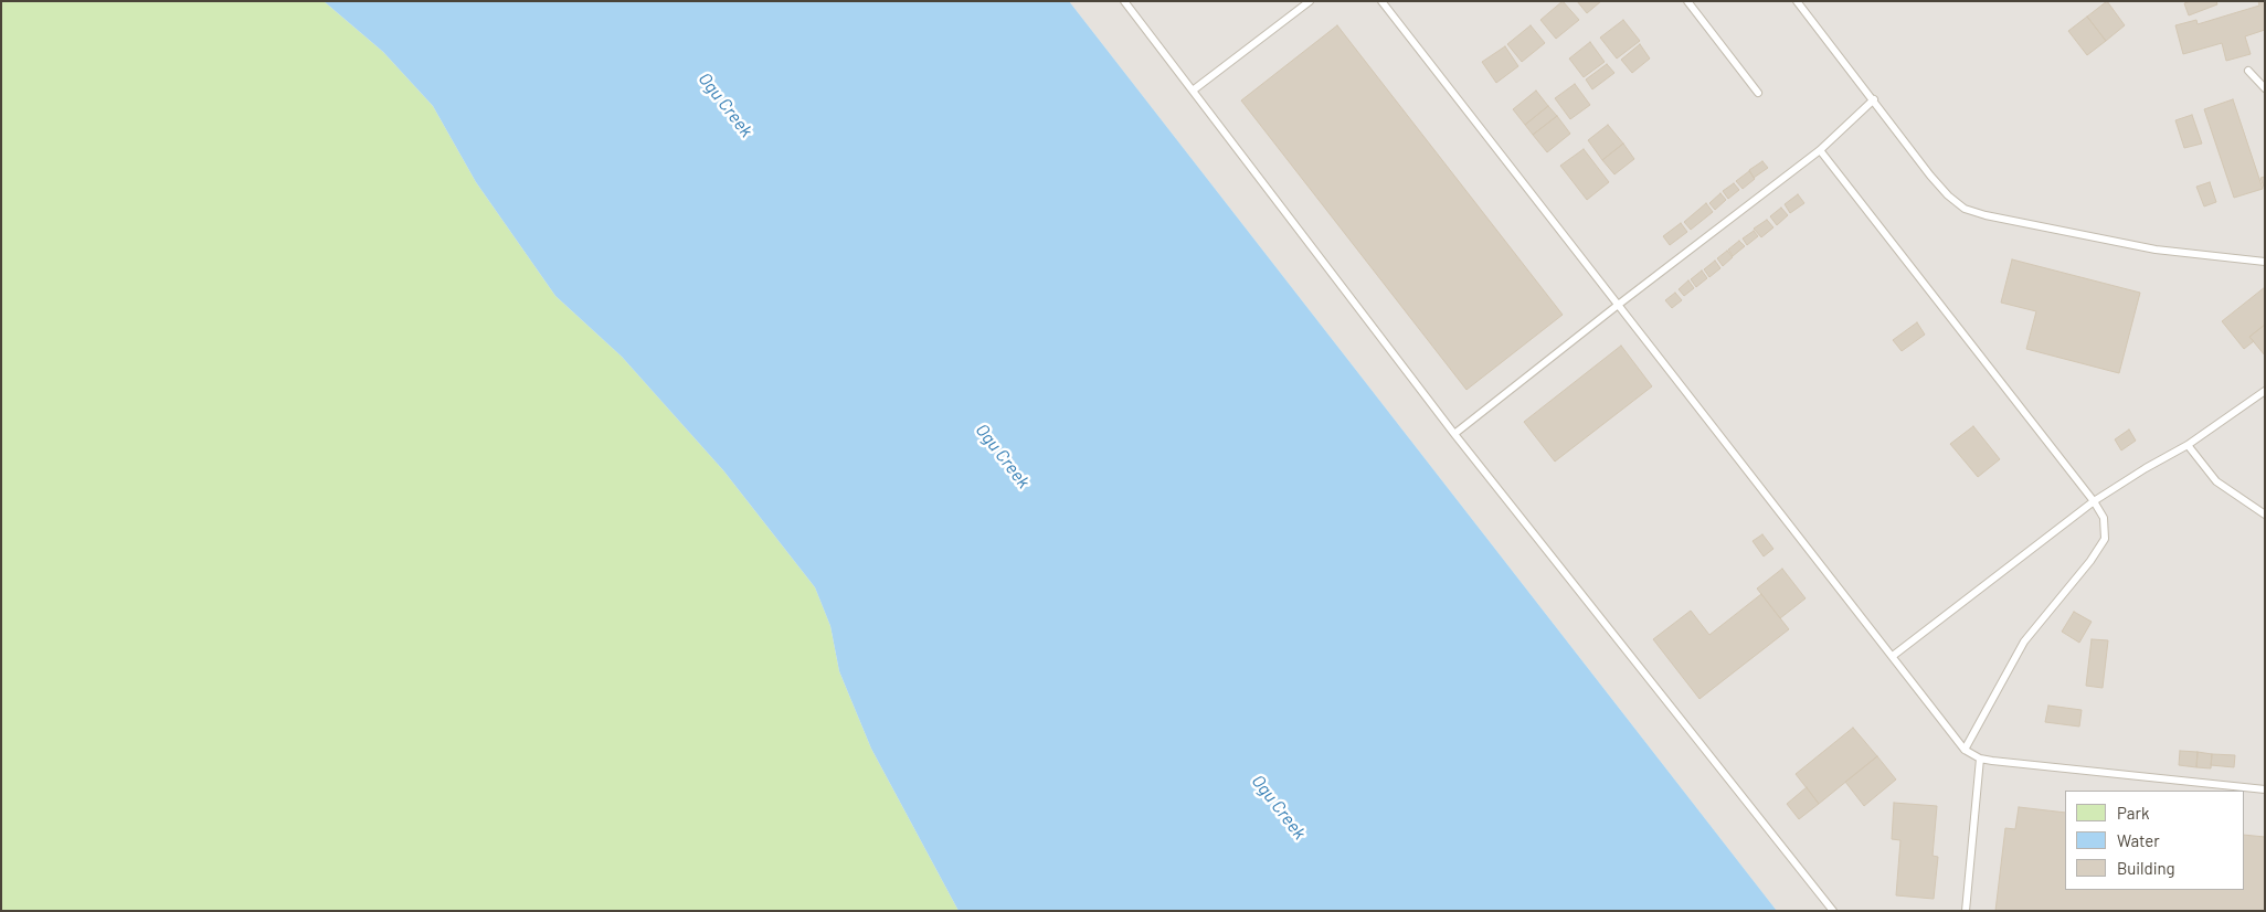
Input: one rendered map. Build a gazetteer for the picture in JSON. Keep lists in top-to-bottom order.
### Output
{
  "water": ["Ogu Creek"],
  "legend": ["Park", "Water", "Building"]
}
